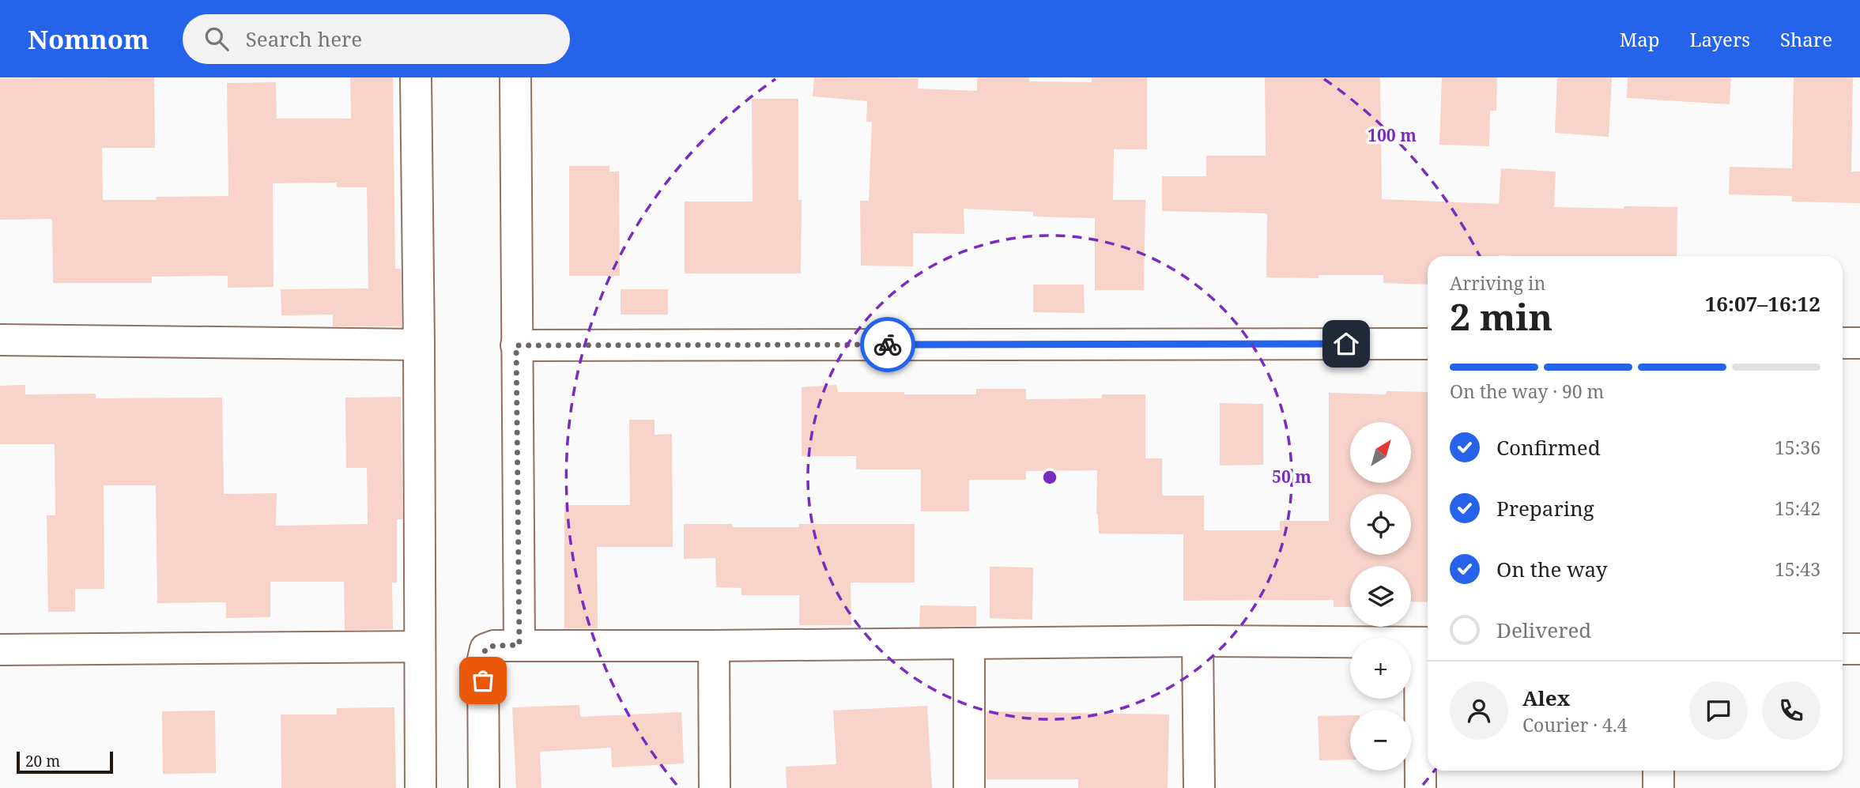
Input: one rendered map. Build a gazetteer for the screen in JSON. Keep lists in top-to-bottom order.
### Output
{
  "scale_bar": "20 m",
  "north": "top right",
  "page": {
    "header": "Nomnom",
    "search": "Search here",
    "nav": ["Map", "Layers", "Share"],
    "heading": ["2 min", "Arriving in", "16:07–16:12"],
    "panel": ["Alex", "Courier · 4.4"],
    "bar": "On the way · 90 m",
    "list": [
      ["Confirmed", "15:36"],
      ["Preparing", "15:42"],
      ["On the way", "15:43"],
      "Delivered"
    ],
    "map_buttons": ["+", "−"],
    "scale": "20 m"
  },
  "rings": ["100 m", "50 m"]
}
